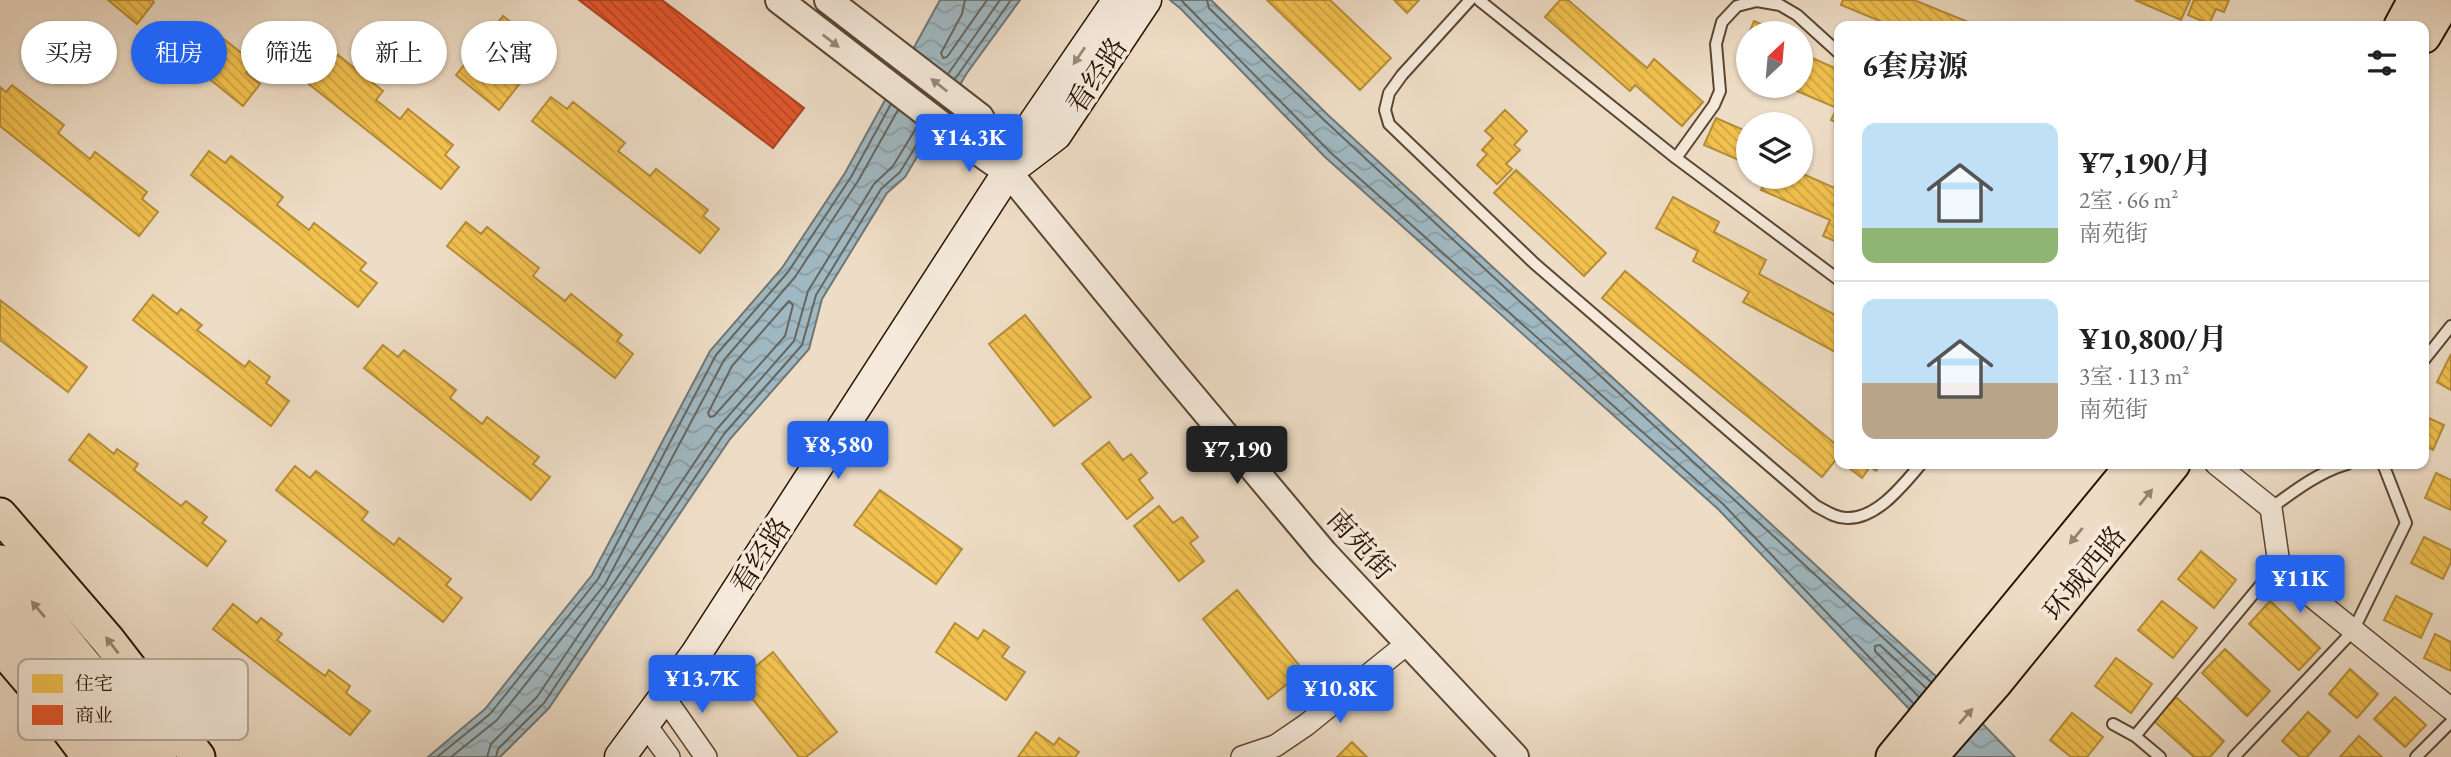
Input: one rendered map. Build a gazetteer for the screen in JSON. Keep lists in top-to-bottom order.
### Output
{
  "streets": {
    "main road": ["看经路", "环城西路"],
    "street": ["南苑街"]
  },
  "crossings": [
    ["看经路", "南苑街"]
  ],
  "legend": ["住宅", "商业"],
  "north": "top right",
  "page": {
    "chip": [
      "买房",
      "租房",
      "筛选",
      "新上",
      "公寓"
    ],
    "heading": "6套房源",
    "list": [
      {
        "name": "¥7,190/月",
        "note": "2室 · 66 m² · 南苑街"
      },
      {
        "name": "¥10,800/月",
        "note": "3室 · 113 m² · 南苑街"
      }
    ],
    "price": [
      "¥14.3K",
      "¥8,580",
      "¥7,190",
      "¥11K",
      "¥13.7K",
      "¥10.8K"
    ]
  }
}
